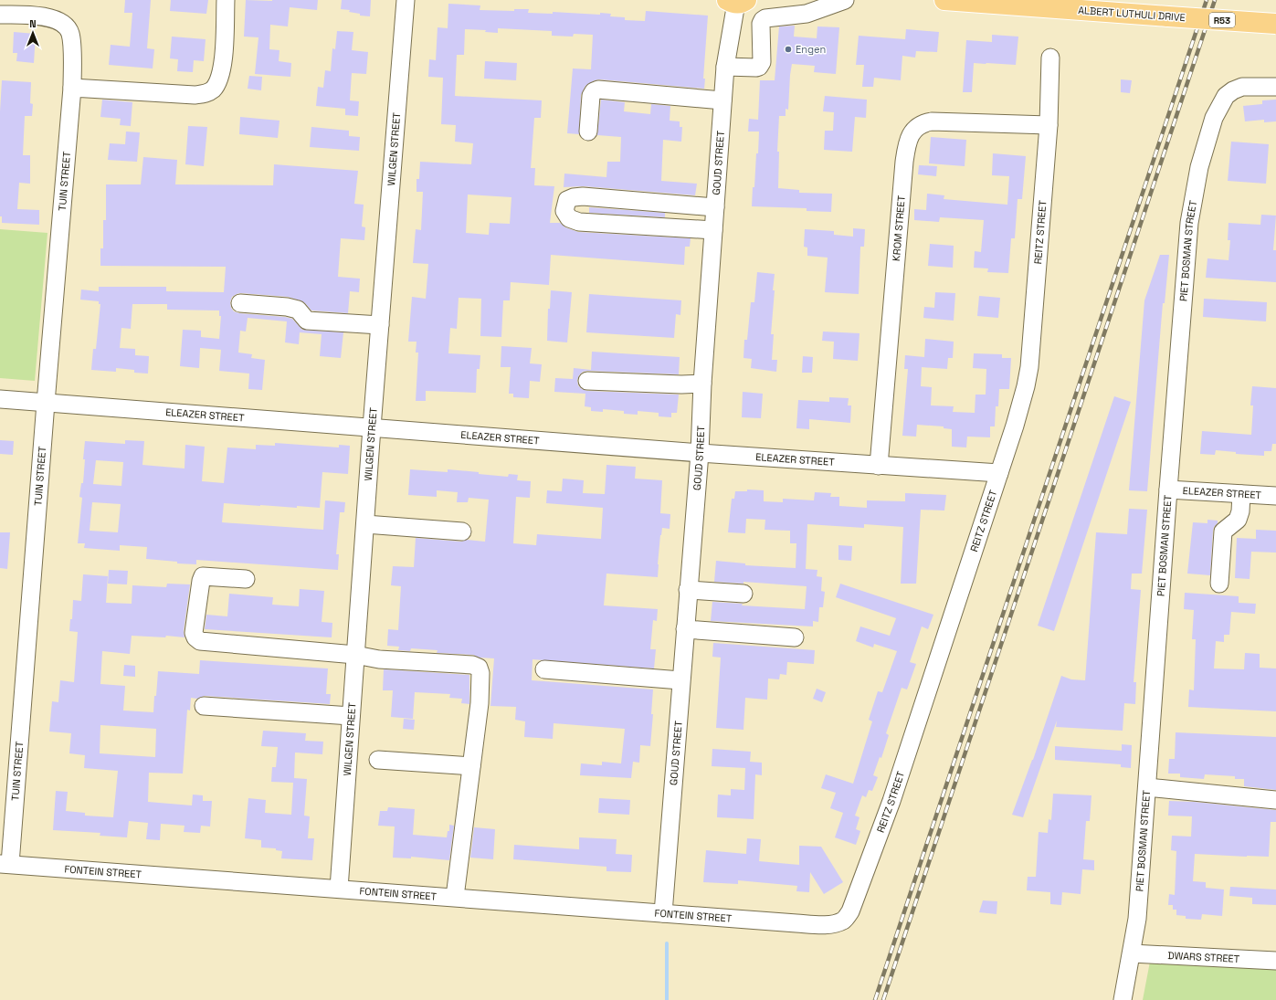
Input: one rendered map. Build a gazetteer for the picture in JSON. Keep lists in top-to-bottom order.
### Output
{
  "streets": {
    "main road": ["ALBERT LUTHULI DRIVE", "R53"],
    "street": [
      "WILGEN STREET",
      "GOUD STREET",
      "TUIN STREET",
      "KROM STREET",
      "REITZ STREET",
      "PIET BOSMAN STREET",
      "ELEAZER STREET",
      "FONTEIN STREET",
      "DWARS STREET"
    ]
  },
  "crossings": [
    ["WILGEN STREET", "ELEAZER STREET"],
    ["WILGEN STREET", "FONTEIN STREET"],
    ["GOUD STREET", "ELEAZER STREET"],
    ["GOUD STREET", "FONTEIN STREET"],
    ["TUIN STREET", "ELEAZER STREET"],
    ["TUIN STREET", "FONTEIN STREET"],
    ["KROM STREET", "REITZ STREET"],
    ["KROM STREET", "ELEAZER STREET"],
    ["REITZ STREET", "ELEAZER STREET"],
    ["REITZ STREET", "FONTEIN STREET"],
    ["PIET BOSMAN STREET", "ELEAZER STREET"],
    ["PIET BOSMAN STREET", "DWARS STREET"]
  ],
  "places": ["Engen"],
  "north": "top"
}
